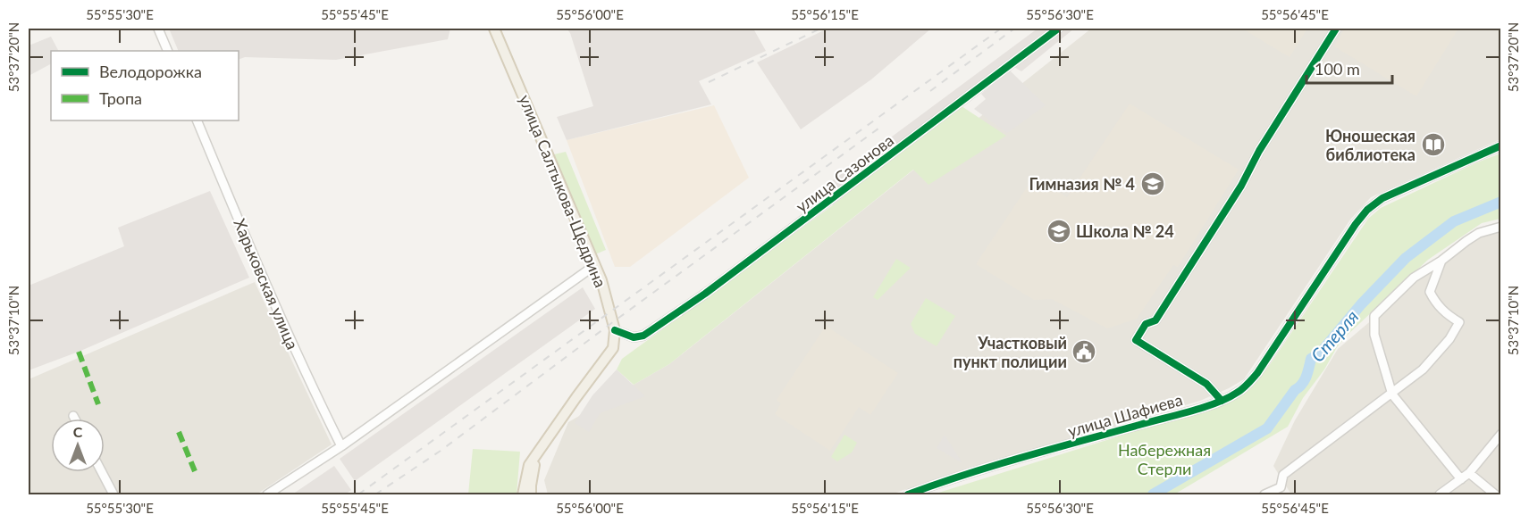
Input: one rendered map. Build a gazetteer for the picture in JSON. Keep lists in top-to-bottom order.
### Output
{
  "streets": {
    "main road": ["улица Салтыкова-Щедрина"],
    "street": ["улица Сазонова", "Харьковская улица", "улица Шафиева"]
  },
  "crossings": [
    ["улица Сазонова", "улица Салтыкова-Щедрина"]
  ],
  "water": ["Стерля"],
  "parks": ["Набережная Стерли"],
  "places": {
    "library": ["Юношеская библиотека"],
    "school or university": ["Гимназия № 4", "Школа № 24"],
    "public building": ["Участковый пункт полиции"]
  },
  "legend": ["Велодорожка", "Тропа"],
  "scale_bar": "100 m",
  "north": "top",
  "coordinates": [
    "55°55'30\"E",
    "55°55'45\"E",
    "55°56'00\"E",
    "55°56'15\"E",
    "55°56'30\"E",
    "55°56'45\"E",
    "53°37'20\"N",
    "53°37'10\"N"
  ]
}
